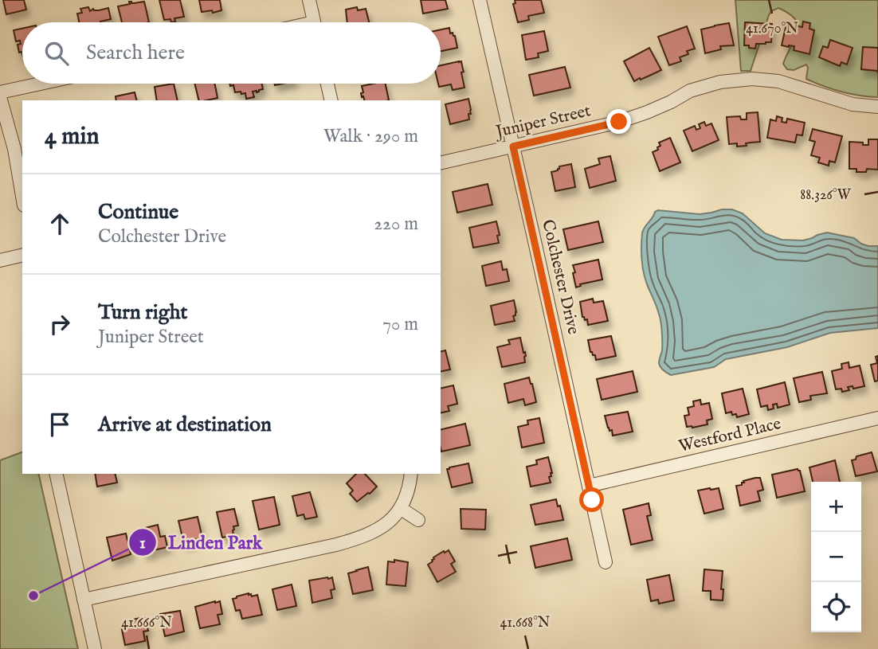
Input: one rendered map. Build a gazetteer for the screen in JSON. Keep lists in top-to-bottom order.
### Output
{
  "streets": {
    "street": ["Juniper Street", "Colchester Drive", "Westford Place"]
  },
  "crossings": [
    ["Juniper Street", "Colchester Drive"],
    ["Colchester Drive", "Westford Place"]
  ],
  "places": ["Linden Park"],
  "page": {
    "search": "Search here",
    "heading": ["4 min", "Walk · 290 m"],
    "list": [
      ["Continue", "Colchester Drive", "220 m"],
      ["Turn right", "Juniper Street", "70 m"],
      "Arrive at destination"
    ],
    "map_buttons": ["+", "−"]
  },
  "coordinates": [
    "41.670°N",
    "88.326°W",
    "41.666°N",
    "41.668°N"
  ]
}
